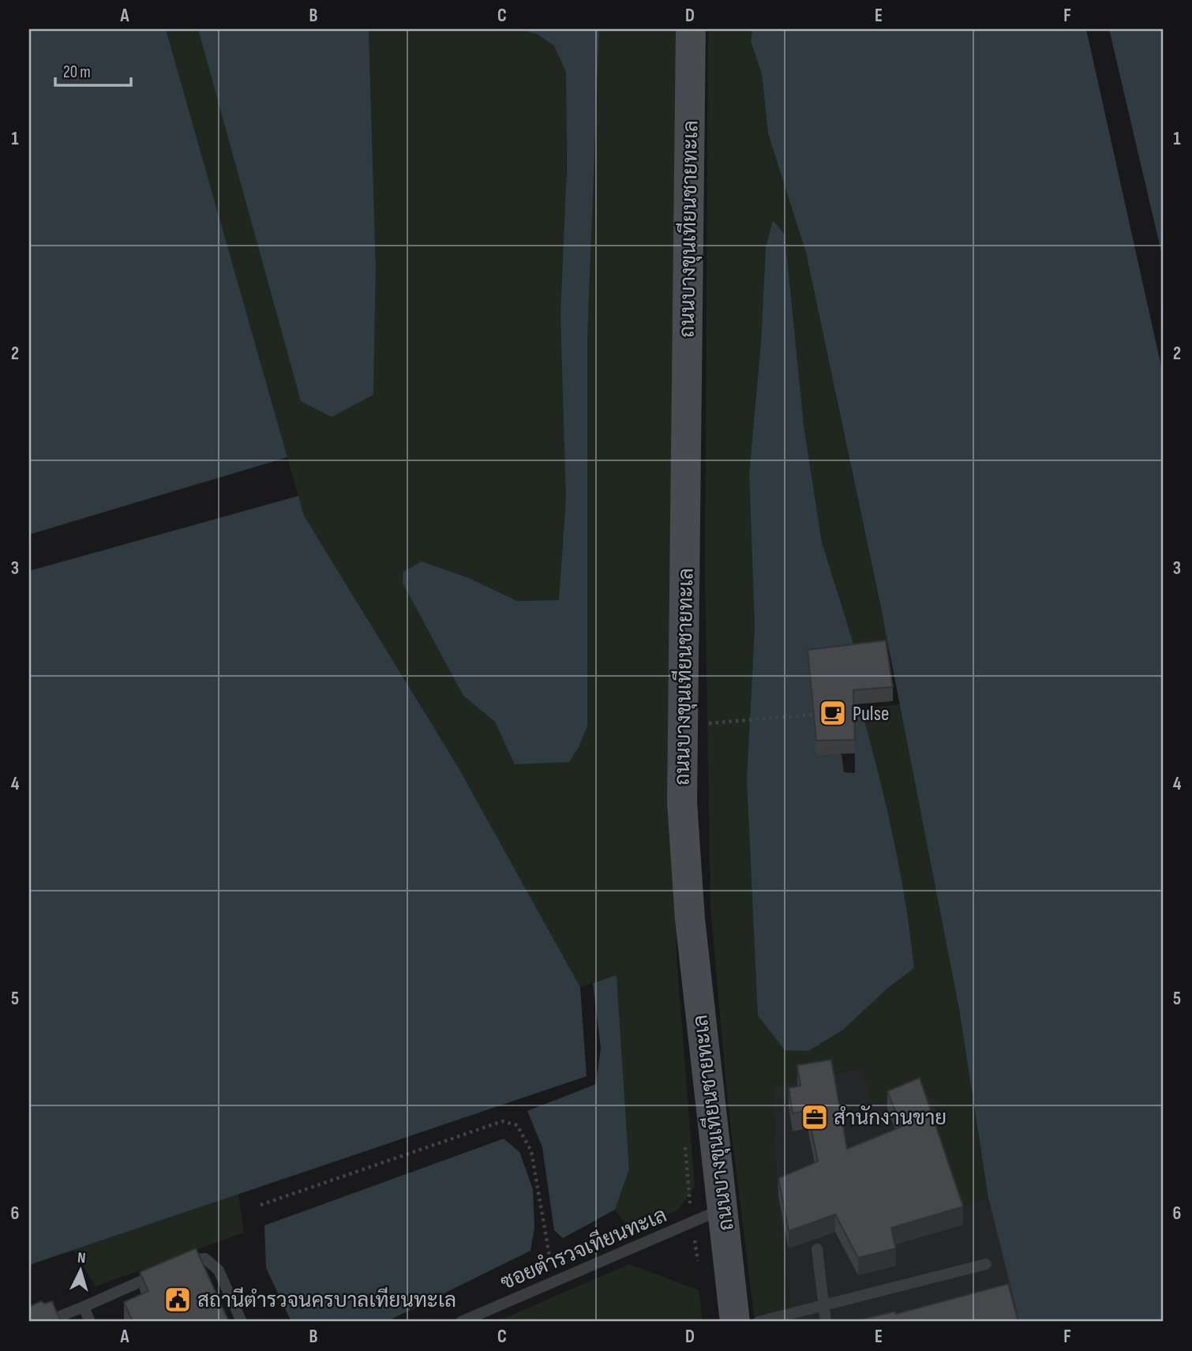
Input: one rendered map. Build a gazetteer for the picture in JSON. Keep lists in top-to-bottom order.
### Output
{
  "streets": {
    "main road": ["ถนนบางขุนเทียนชายทะเล"],
    "lane": ["ซอยตำรวจเทียนทะเล"]
  },
  "crossings": [
    ["ถนนบางขุนเทียนชายทะเล", "ซอยตำรวจเทียนทะเล"]
  ],
  "places": {
    "cafe": ["Pulse"],
    "office": ["สำนักงานขาย"],
    "public building": ["สถานีตำรวจนครบาลเทียนทะเล"]
  },
  "scale_bar": "20 m",
  "north": "top",
  "grid": {
    "columns": [
      "A",
      "B",
      "C",
      "D",
      "E",
      "F"
    ],
    "rows": [
      "1",
      "2",
      "3",
      "4",
      "5",
      "6"
    ]
  }
}
